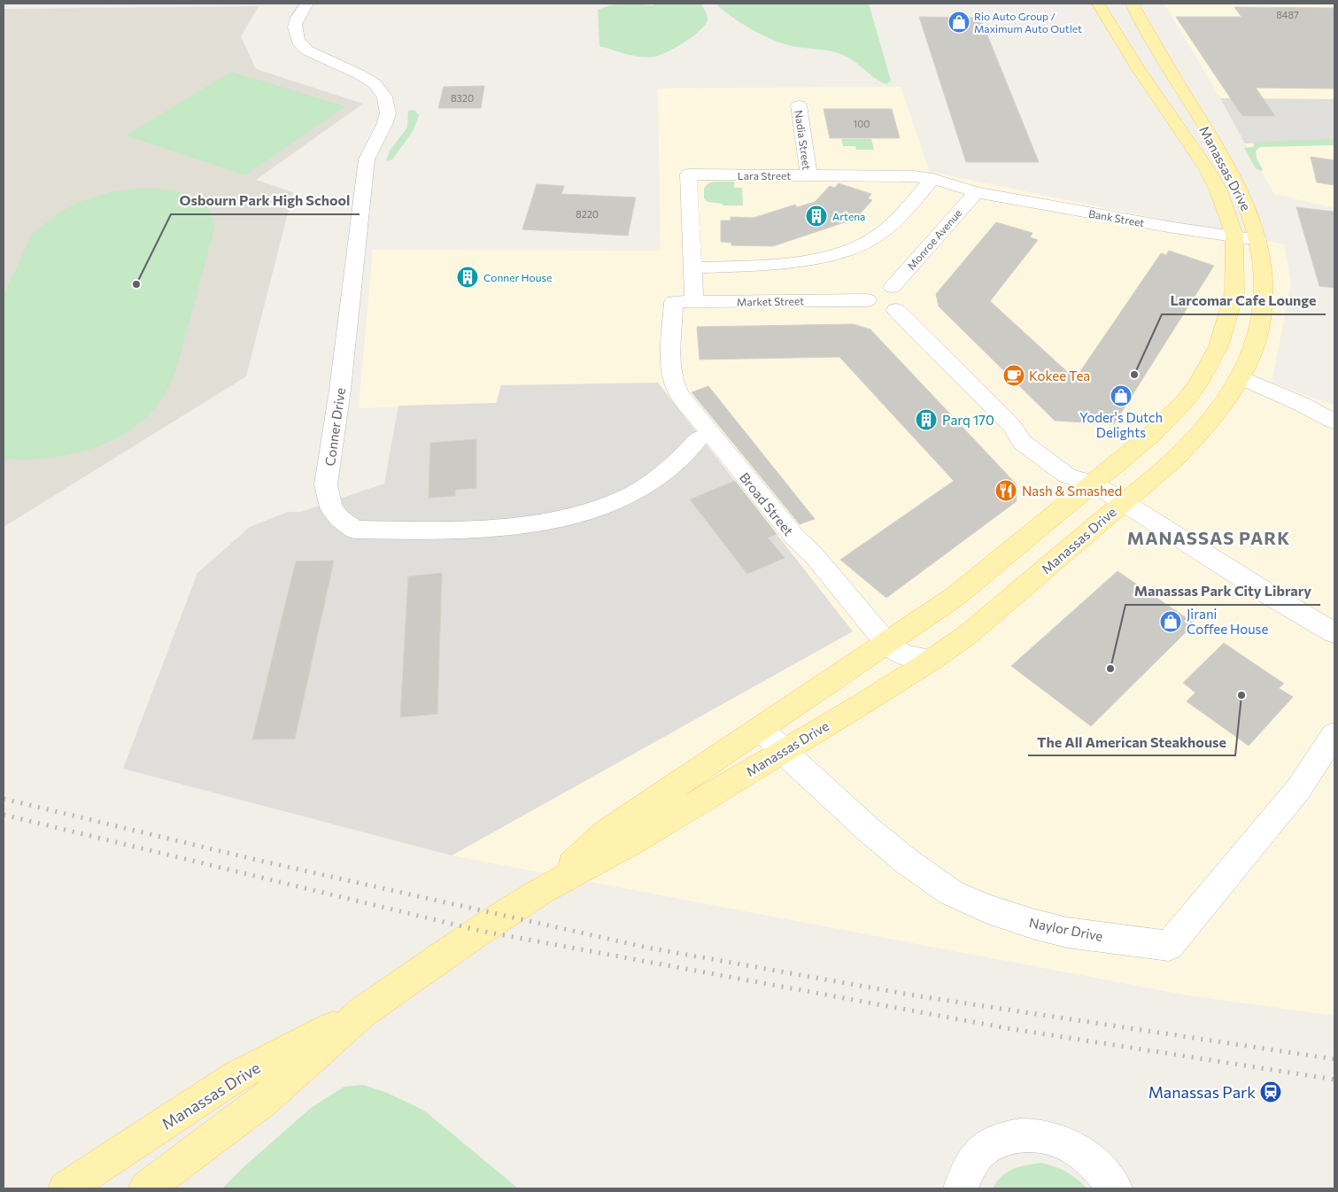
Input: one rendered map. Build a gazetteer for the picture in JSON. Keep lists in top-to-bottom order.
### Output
{
  "streets": {
    "main road": ["Manassas Drive"],
    "street": [
      "Nadia Street",
      "Lara Street",
      "Bank Street",
      "Monroe Avenue",
      "Market Street",
      "Conner Drive",
      "Broad Street",
      "Naylor Drive"
    ]
  },
  "crossings": [
    ["Nadia Street", "Lara Street"],
    ["Manassas Drive", "Bank Street"],
    ["Manassas Drive", "Broad Street"],
    ["Manassas Drive", "Naylor Drive"],
    ["Lara Street", "Bank Street"],
    ["Lara Street", "Monroe Avenue"],
    ["Lara Street", "Market Street"],
    ["Bank Street", "Monroe Avenue"],
    ["Monroe Avenue", "Market Street"],
    ["Market Street", "Broad Street"]
  ],
  "districts": ["MANASSAS PARK"],
  "places": {
    "shop": ["Rio Auto Group / Maximum Auto Outlet", "Yoder's Dutch Delights", "Jirani Coffee House"],
    "building": ["Artena", "Conner House", "Parq 170"],
    "other": [
      "Osbourn Park High School",
      "Larcomar Cafe Lounge",
      "Manassas Park City Library",
      "The All American Steakhouse"
    ],
    "cafe": ["Kokee Tea"],
    "restaurant": ["Nash & Smashed"],
    "station": ["Manassas Park"]
  },
  "house_numbers": [
    "8487",
    "8320",
    "100",
    "8220"
  ]
}
